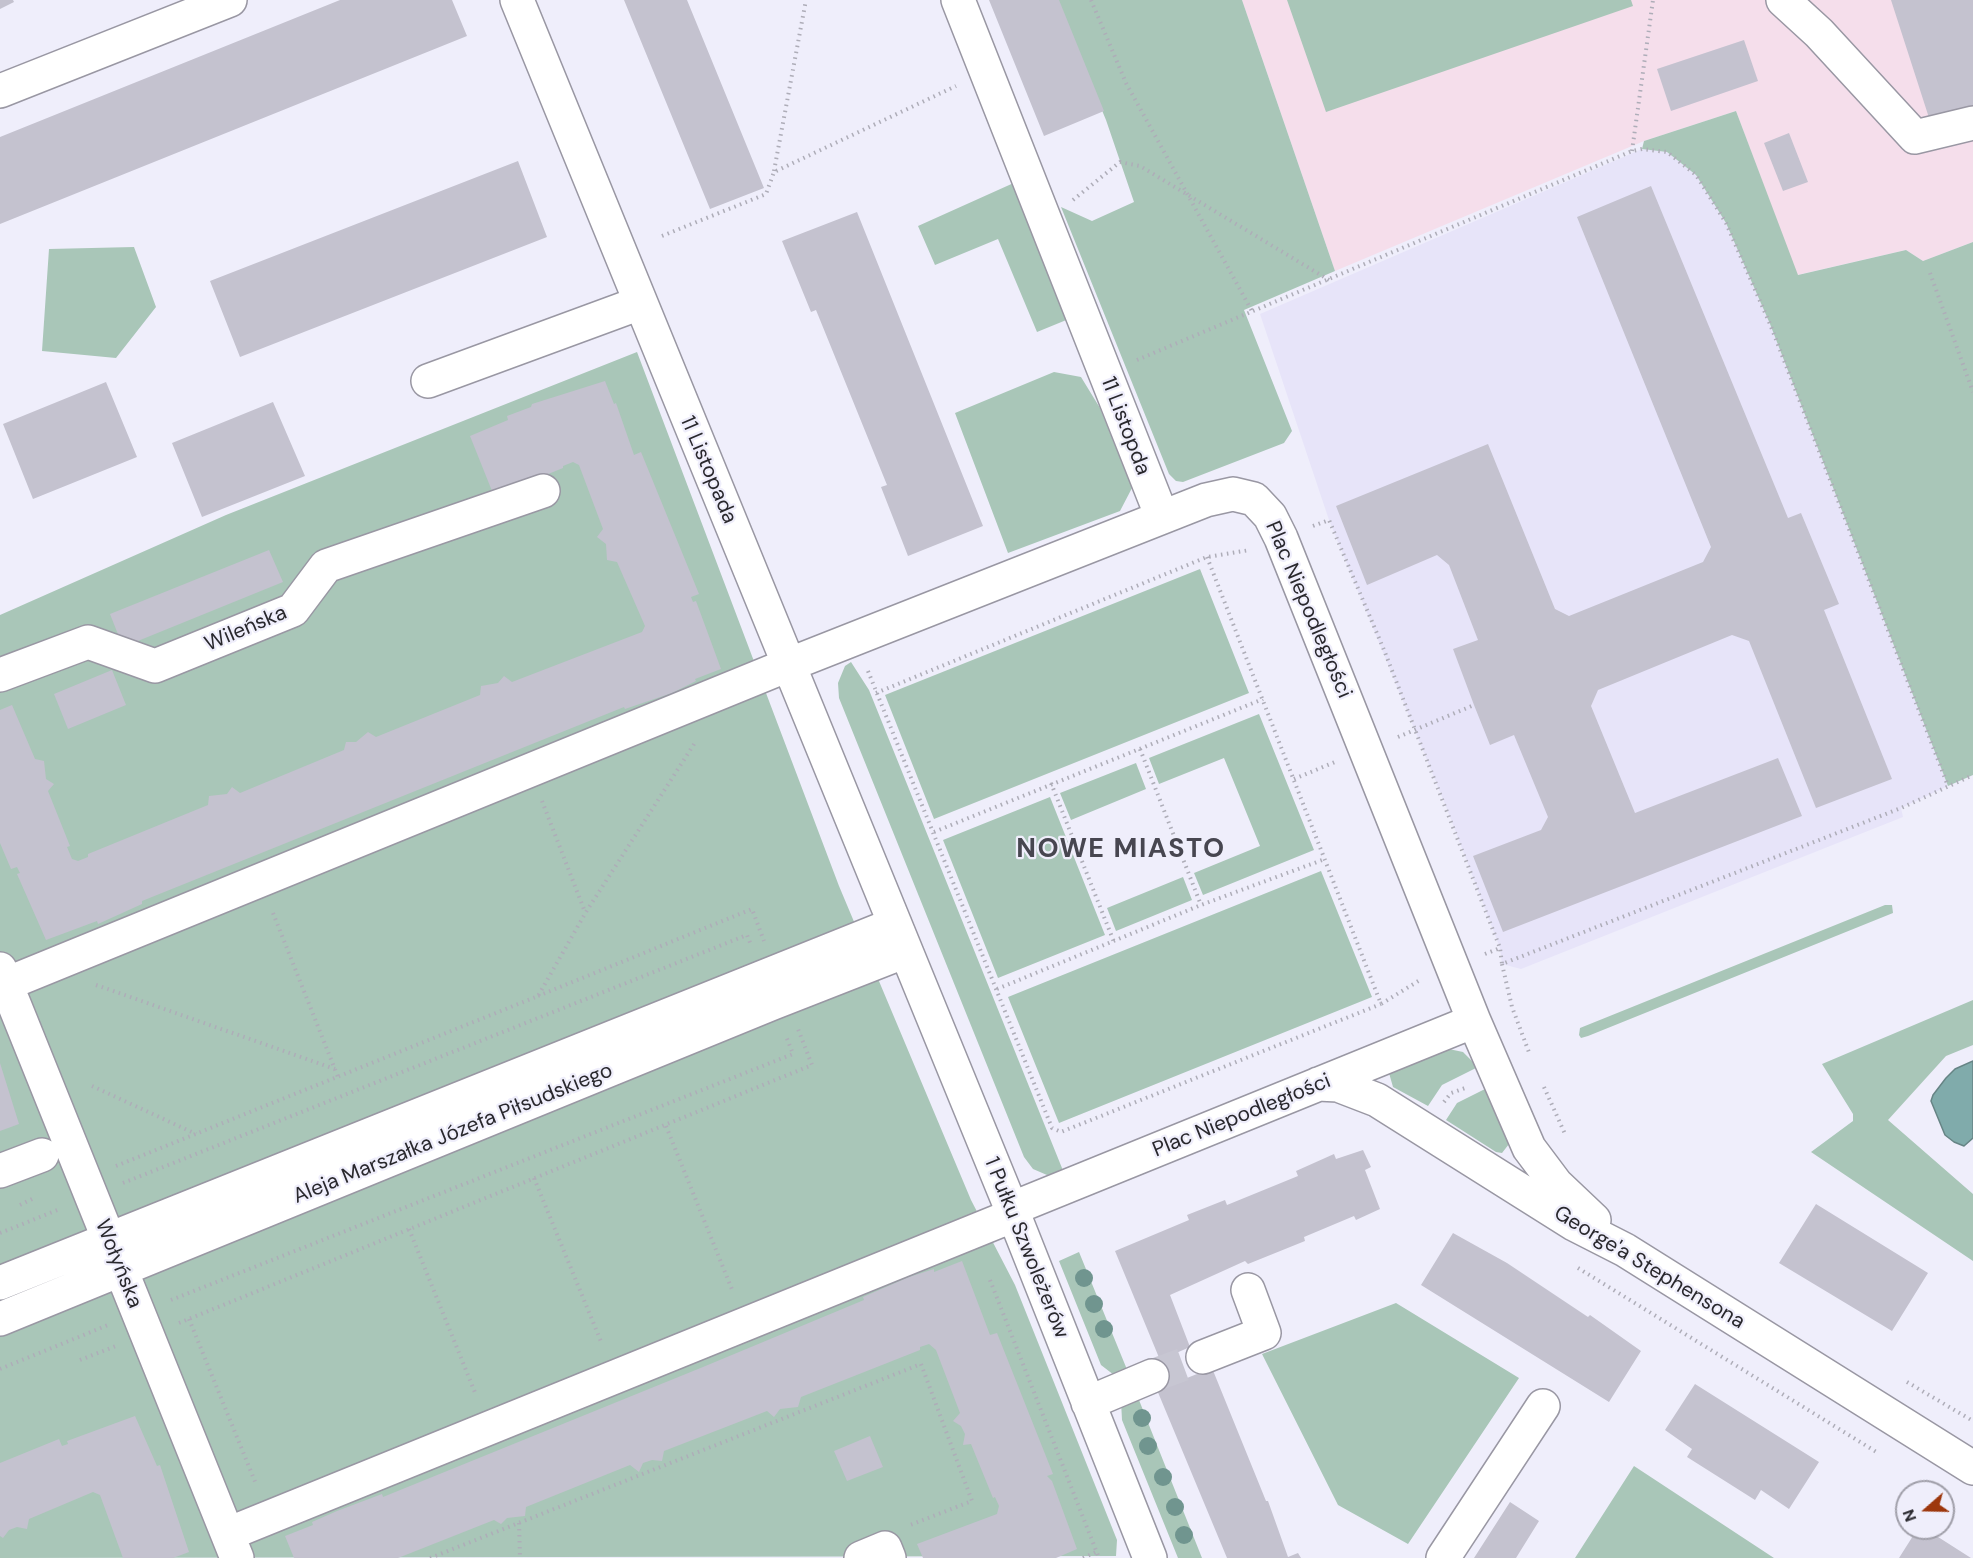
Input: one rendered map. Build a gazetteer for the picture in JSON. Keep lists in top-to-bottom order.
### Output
{
  "streets": {
    "street": [
      "11 Listopda",
      "11 Listopada",
      "Plac Niepodległości",
      "Wileńska",
      "Aleja Marszałka Józefa Piłsudskiego",
      "1 Pułku Szwoleżerów",
      "Wołyńska",
      "George'a Stephensona"
    ]
  },
  "crossings": [
    ["11 Listopda", "Plac Niepodległości"],
    ["11 Listopada", "Plac Niepodległości"],
    ["11 Listopada", "Aleja Marszałka Józefa Piłsudskiego"],
    ["11 Listopada", "1 Pułku Szwoleżerów"],
    ["Plac Niepodległości", "1 Pułku Szwoleżerów"],
    ["Plac Niepodległości", "George'a Stephensona"],
    ["Aleja Marszałka Józefa Piłsudskiego", "1 Pułku Szwoleżerów"],
    ["Aleja Marszałka Józefa Piłsudskiego", "Wołyńska"]
  ],
  "districts": ["NOWE MIASTO"],
  "north": "left"
}
